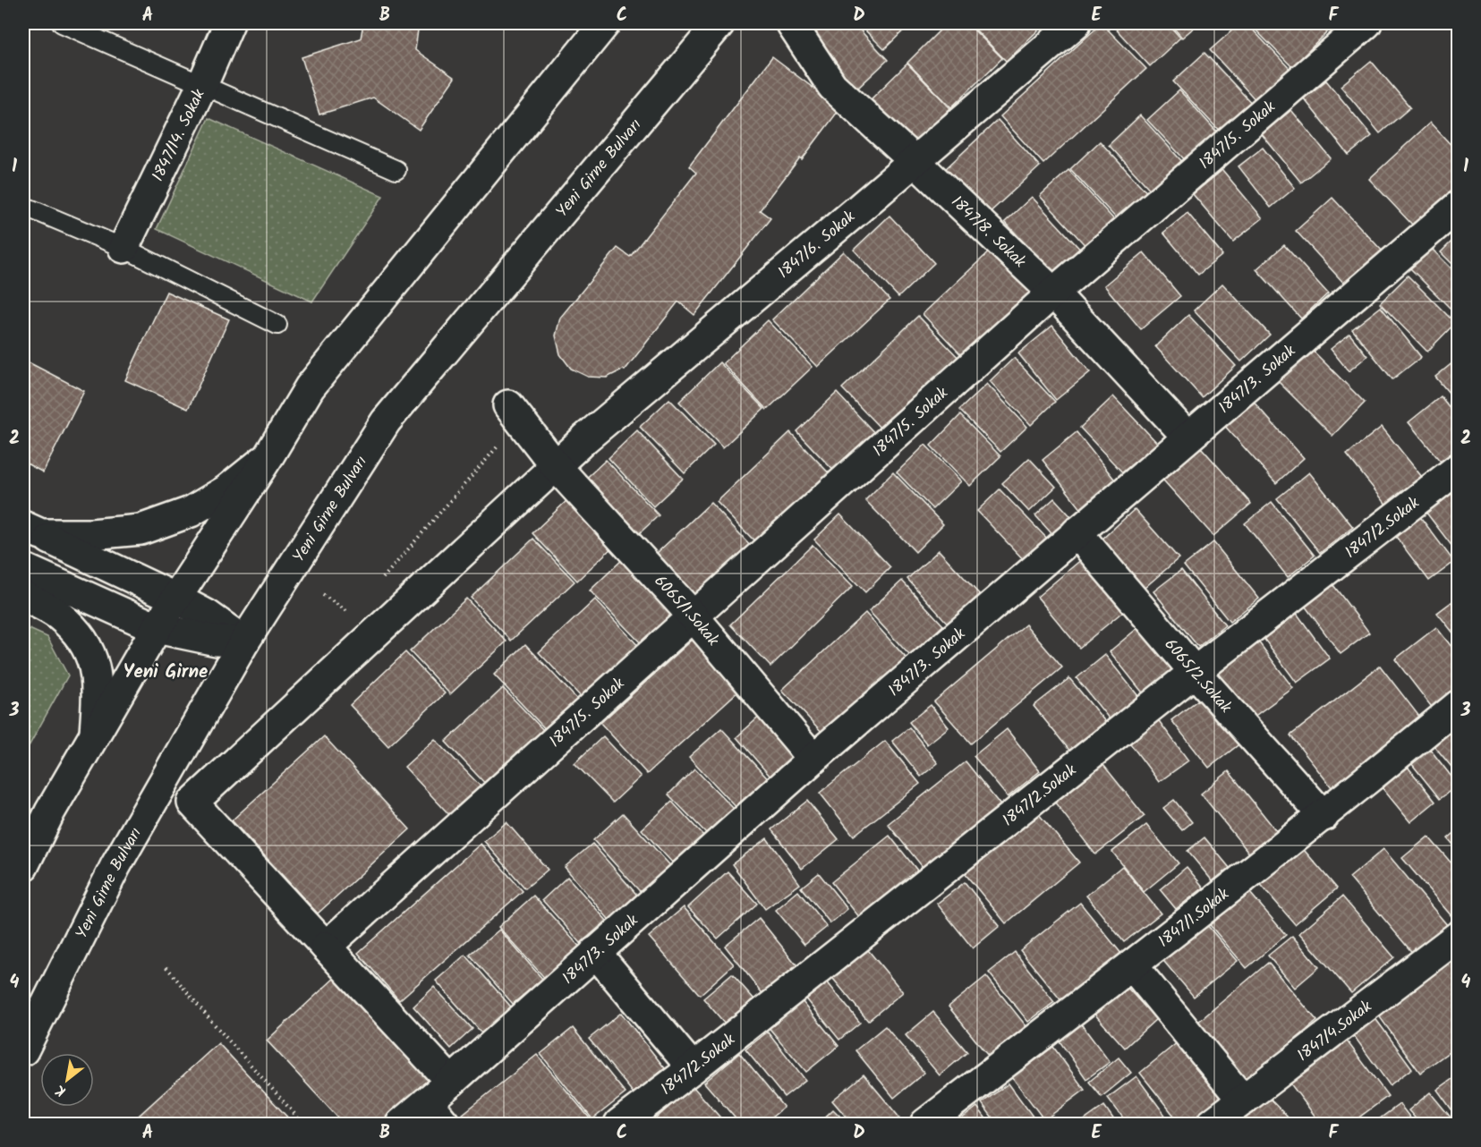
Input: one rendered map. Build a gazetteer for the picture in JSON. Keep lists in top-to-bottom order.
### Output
{
  "streets": {
    "street": [
      "1847/5. Sokak",
      "1847/14. Sokak",
      "Yeni Girne Bulvarı",
      "1847/8. Sokak",
      "1847/6. Sokak",
      "1847/3. Sokak",
      "1847/2.Sokak",
      "6065/1.Sokak",
      "6065/2.Sokak",
      "1847/1.Sokak",
      "1847/4.Sokak"
    ]
  },
  "crossings": [
    ["1847/5. Sokak", "1847/8. Sokak"],
    ["1847/5. Sokak", "6065/1.Sokak"],
    ["1847/8. Sokak", "1847/6. Sokak"],
    ["1847/8. Sokak", "1847/3. Sokak"],
    ["1847/6. Sokak", "6065/1.Sokak"],
    ["1847/3. Sokak", "6065/1.Sokak"],
    ["1847/3. Sokak", "6065/2.Sokak"],
    ["1847/2.Sokak", "6065/2.Sokak"],
    ["6065/2.Sokak", "1847/1.Sokak"]
  ],
  "districts": ["Yeni Girne"],
  "north": "bottom left",
  "grid": {
    "columns": [
      "A",
      "B",
      "C",
      "D",
      "E",
      "F"
    ],
    "rows": [
      "1",
      "2",
      "3",
      "4"
    ]
  }
}
